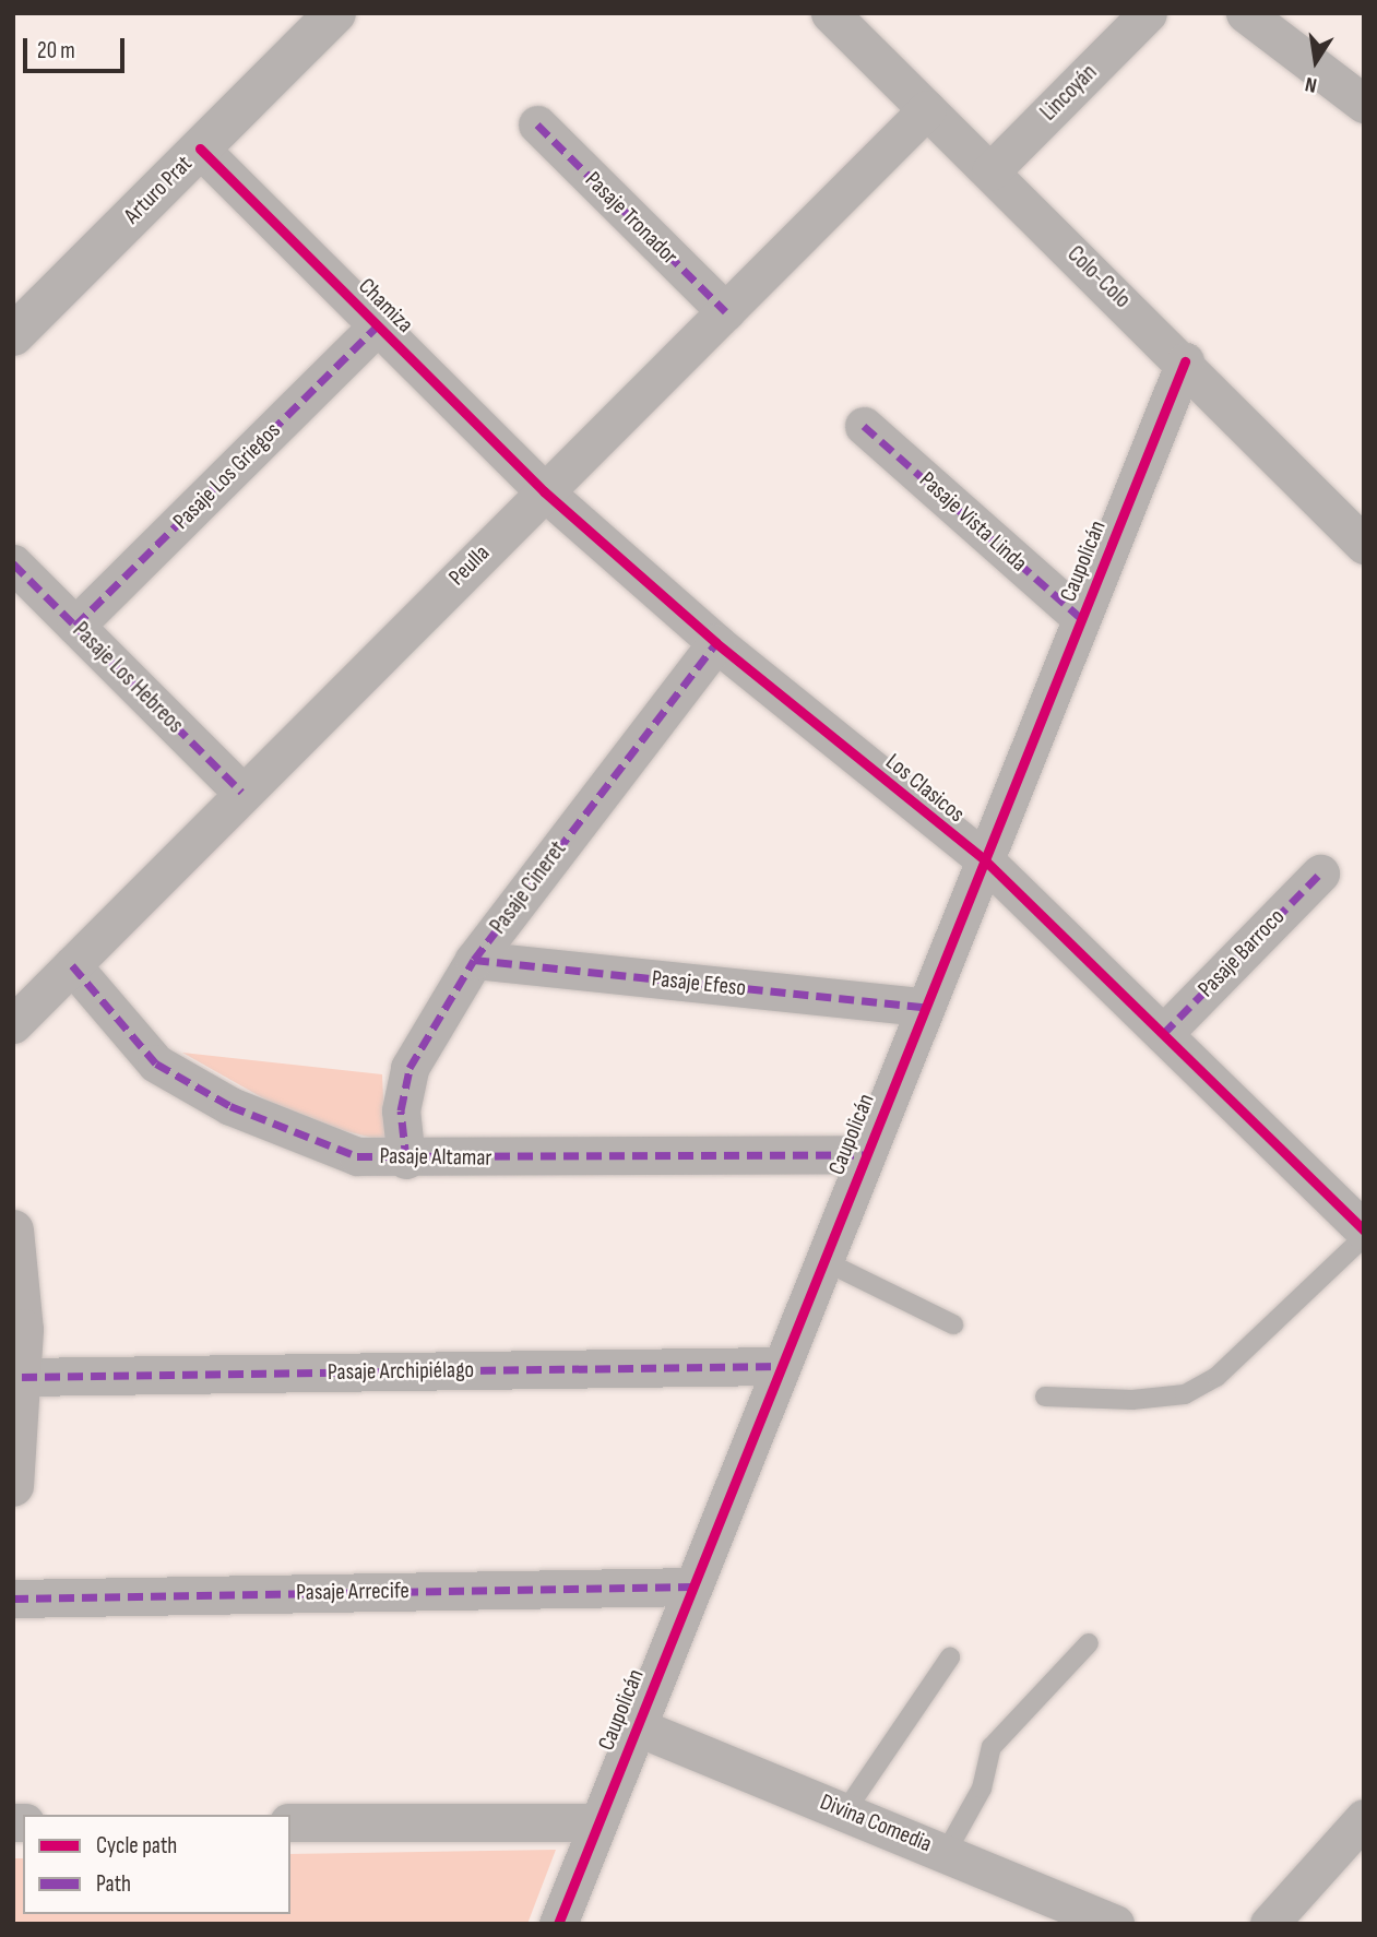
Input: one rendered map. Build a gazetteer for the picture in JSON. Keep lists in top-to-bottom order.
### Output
{
  "streets": {
    "street": [
      "Lincoyán",
      "Arturo Prat",
      "Pasaje Tronador",
      "Colo-Colo",
      "Chamiza",
      "Pasaje Los Griegos",
      "Pasaje Vista Linda",
      "Caupolicán",
      "Peulla",
      "Pasaje Los Hebreos",
      "Los Clasicos",
      "Pasaje Cineret",
      "Pasaje Barroco",
      "Pasaje Efeso",
      "Pasaje Altamar",
      "Pasaje Archipiélago",
      "Pasaje Arrecife",
      "Divina Comedia"
    ]
  },
  "crossings": [
    ["Lincoyán", "Colo-Colo"],
    ["Arturo Prat", "Chamiza"],
    ["Pasaje Tronador", "Peulla"],
    ["Colo-Colo", "Caupolicán"],
    ["Colo-Colo", "Peulla"],
    ["Chamiza", "Pasaje Los Griegos"],
    ["Chamiza", "Peulla"],
    ["Chamiza", "Los Clasicos"],
    ["Pasaje Los Griegos", "Pasaje Los Hebreos"],
    ["Pasaje Vista Linda", "Caupolicán"],
    ["Caupolicán", "Los Clasicos"],
    ["Caupolicán", "Pasaje Efeso"],
    ["Caupolicán", "Pasaje Altamar"],
    ["Caupolicán", "Pasaje Archipiélago"],
    ["Caupolicán", "Pasaje Arrecife"],
    ["Caupolicán", "Divina Comedia"],
    ["Peulla", "Pasaje Los Hebreos"],
    ["Peulla", "Los Clasicos"],
    ["Peulla", "Pasaje Altamar"],
    ["Los Clasicos", "Pasaje Cineret"],
    ["Los Clasicos", "Pasaje Barroco"],
    ["Pasaje Cineret", "Pasaje Efeso"],
    ["Pasaje Cineret", "Pasaje Altamar"]
  ],
  "legend": ["Cycle path", "Path"],
  "scale_bar": "20 m",
  "north": "bottom"
}
